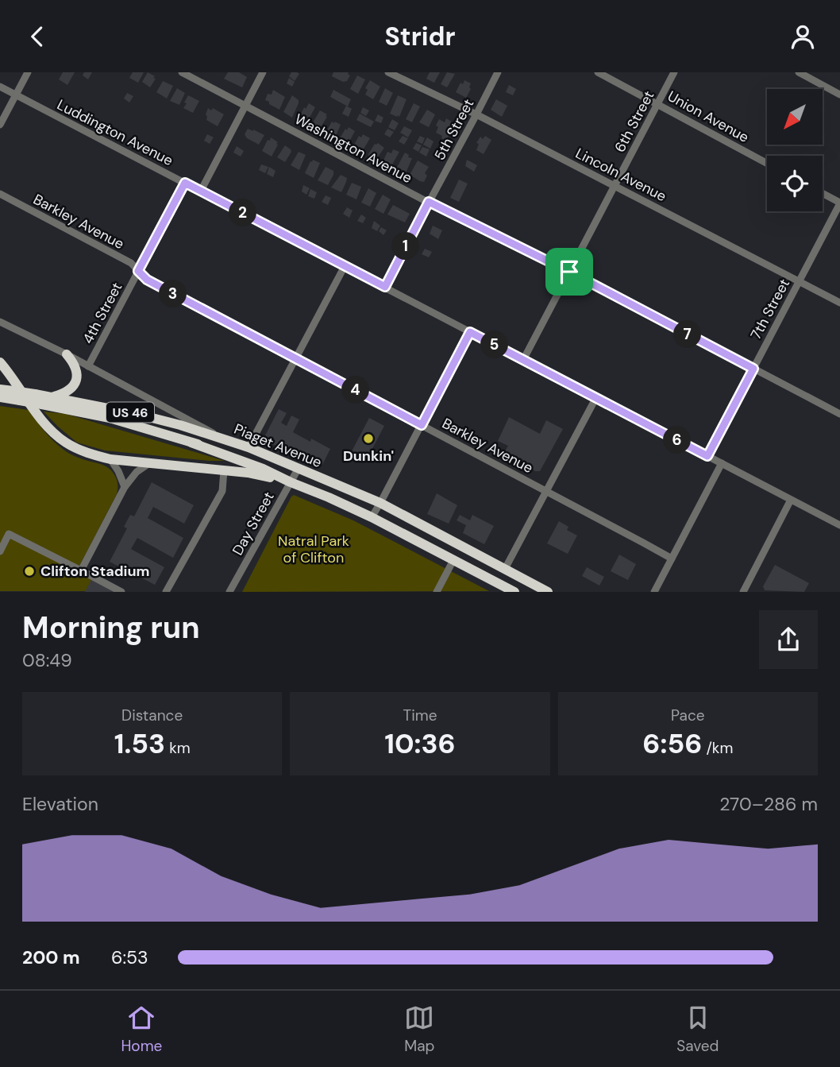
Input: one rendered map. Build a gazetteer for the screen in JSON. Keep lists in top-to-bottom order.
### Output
{
  "streets": {
    "highway": ["US 46", "Piaget Avenue"],
    "street": [
      "Union Avenue",
      "6th Street",
      "5th Street",
      "Luddington Avenue",
      "Washington Avenue",
      "Lincoln Avenue",
      "Barkley Avenue",
      "7th Street",
      "4th Street",
      "Day Street"
    ]
  },
  "crossings": [
    ["Union Avenue", "6th Street"],
    ["6th Street", "Luddington Avenue"],
    ["6th Street", "Washington Avenue"],
    ["6th Street", "Lincoln Avenue"],
    ["5th Street", "Luddington Avenue"],
    ["5th Street", "Washington Avenue"],
    ["5th Street", "Lincoln Avenue"],
    ["Luddington Avenue", "7th Street"],
    ["Luddington Avenue", "4th Street"],
    ["Washington Avenue", "7th Street"],
    ["Lincoln Avenue", "7th Street"],
    ["Barkley Avenue", "4th Street"],
    ["4th Street", "Piaget Avenue"],
    ["US 46", "Piaget Avenue"],
    ["Piaget Avenue", "Day Street"]
  ],
  "parks": ["Natral Park of Clifton"],
  "places": ["Dunkin'", "Clifton Stadium"],
  "north": "bottom left",
  "page": {
    "header": "Stridr",
    "pins": [
      "2",
      "1",
      "3",
      "7",
      "5",
      "4",
      "6"
    ],
    "heading": ["Morning run", "08:49"],
    "stats": [
      ["Distance", "1.53 km"],
      ["Time", "10:36"],
      ["Pace", "6:56 /km"]
    ],
    "chart": ["Elevation", "270–286 m"],
    "list": [
      {
        "name": "200 m",
        "note": "6:53"
      }
    ],
    "tabs": ["Home", "Map", "Saved"]
  }
}
